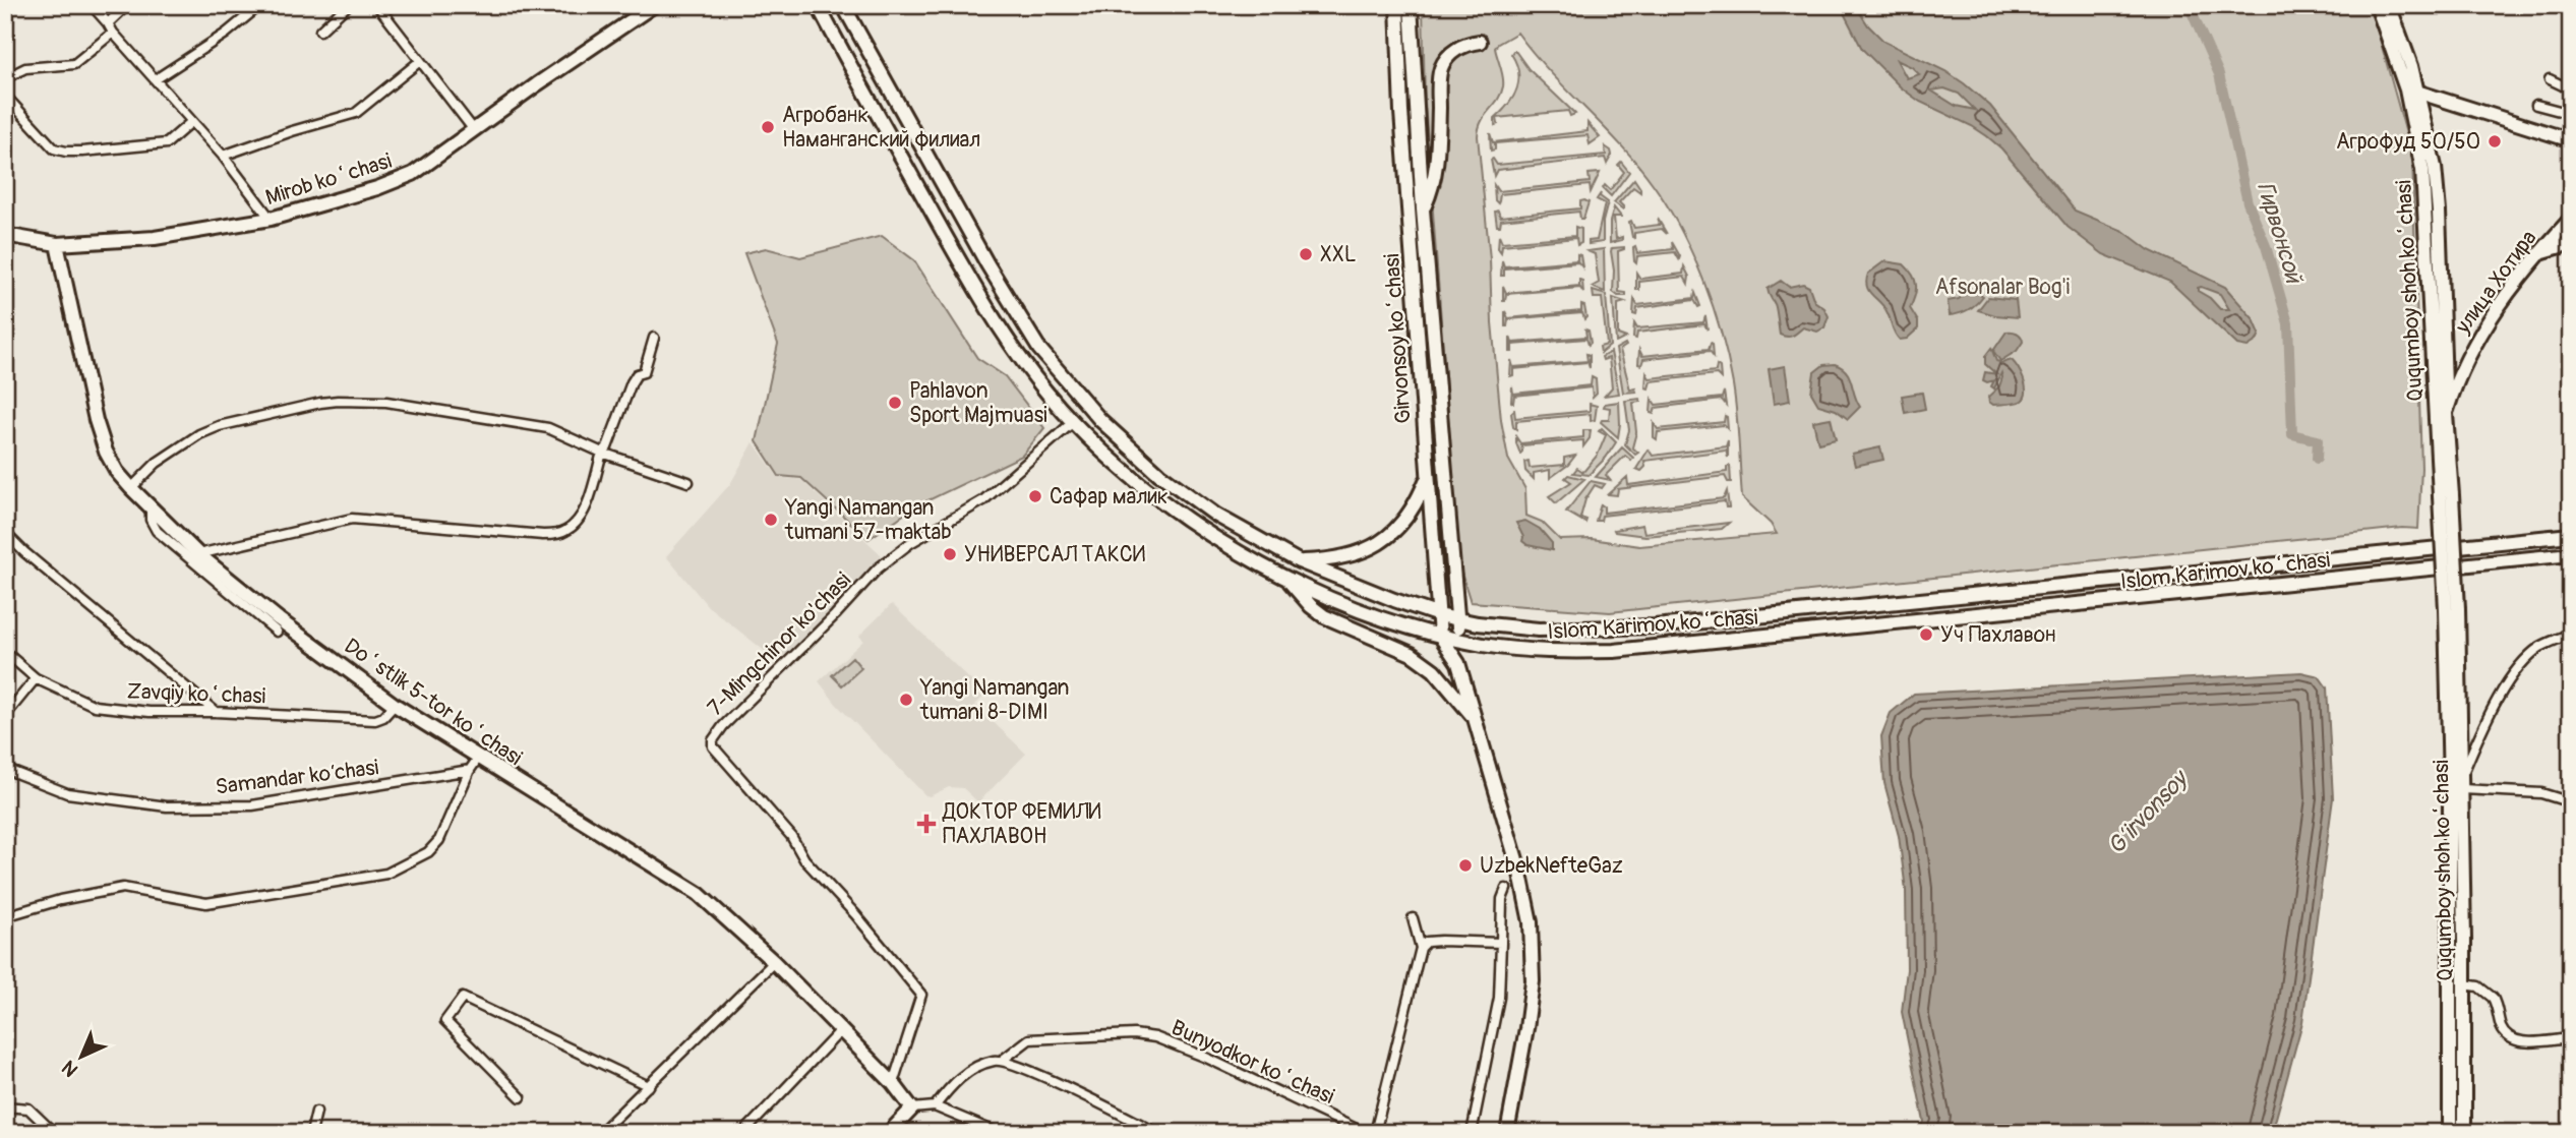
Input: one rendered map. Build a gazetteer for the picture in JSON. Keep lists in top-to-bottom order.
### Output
{
  "streets": {
    "main road": [
      "Mirob koʻchasi",
      "улица Хотира",
      "Ququmboy shoh koʻchasi",
      "Girvonsoy koʻchasi",
      "Islom Karimov koʻchasi",
      "Doʻstlik 5-tor koʻchasi"
    ],
    "street": [
      "7-Mingchinor ko'chasi",
      "Zavqiy koʻchasi",
      "Samandar ko‘chasi",
      "Bunyodkor koʻchasi"
    ]
  },
  "crossings": [
    ["Mirob koʻchasi", "Doʻstlik 5-tor koʻchasi"],
    ["улица Хотира", "Ququmboy shoh koʻchasi"],
    ["Girvonsoy koʻchasi", "Islom Karimov koʻchasi"],
    ["Islom Karimov koʻchasi", "7-Mingchinor ko'chasi"],
    ["7-Mingchinor ko'chasi", "Doʻstlik 5-tor koʻchasi"],
    ["Zavqiy koʻchasi", "Doʻstlik 5-tor koʻchasi"]
  ],
  "water": ["Гирвонсой", "G‘irvonsoy"],
  "parks": ["Afsonalar Bog'i"],
  "places": {
    "other": [
      "Агробанк Наманганский филиал",
      "Агрофуд 50/50",
      "XXL",
      "Pahlavon Sport Majmuasi",
      "Сафар малик",
      "Yangi Namangan tumani 57-maktab",
      "УНИВЕРСАЛ ТАКСИ",
      "Уч Пахлавон",
      "Yangi Namangan tumani 8-DIMI",
      "UzbekNefteGaz"
    ],
    "health": ["ДОКТОР ФЕМИЛИ ПАХЛАВОН"]
  },
  "north": "bottom left"
}
